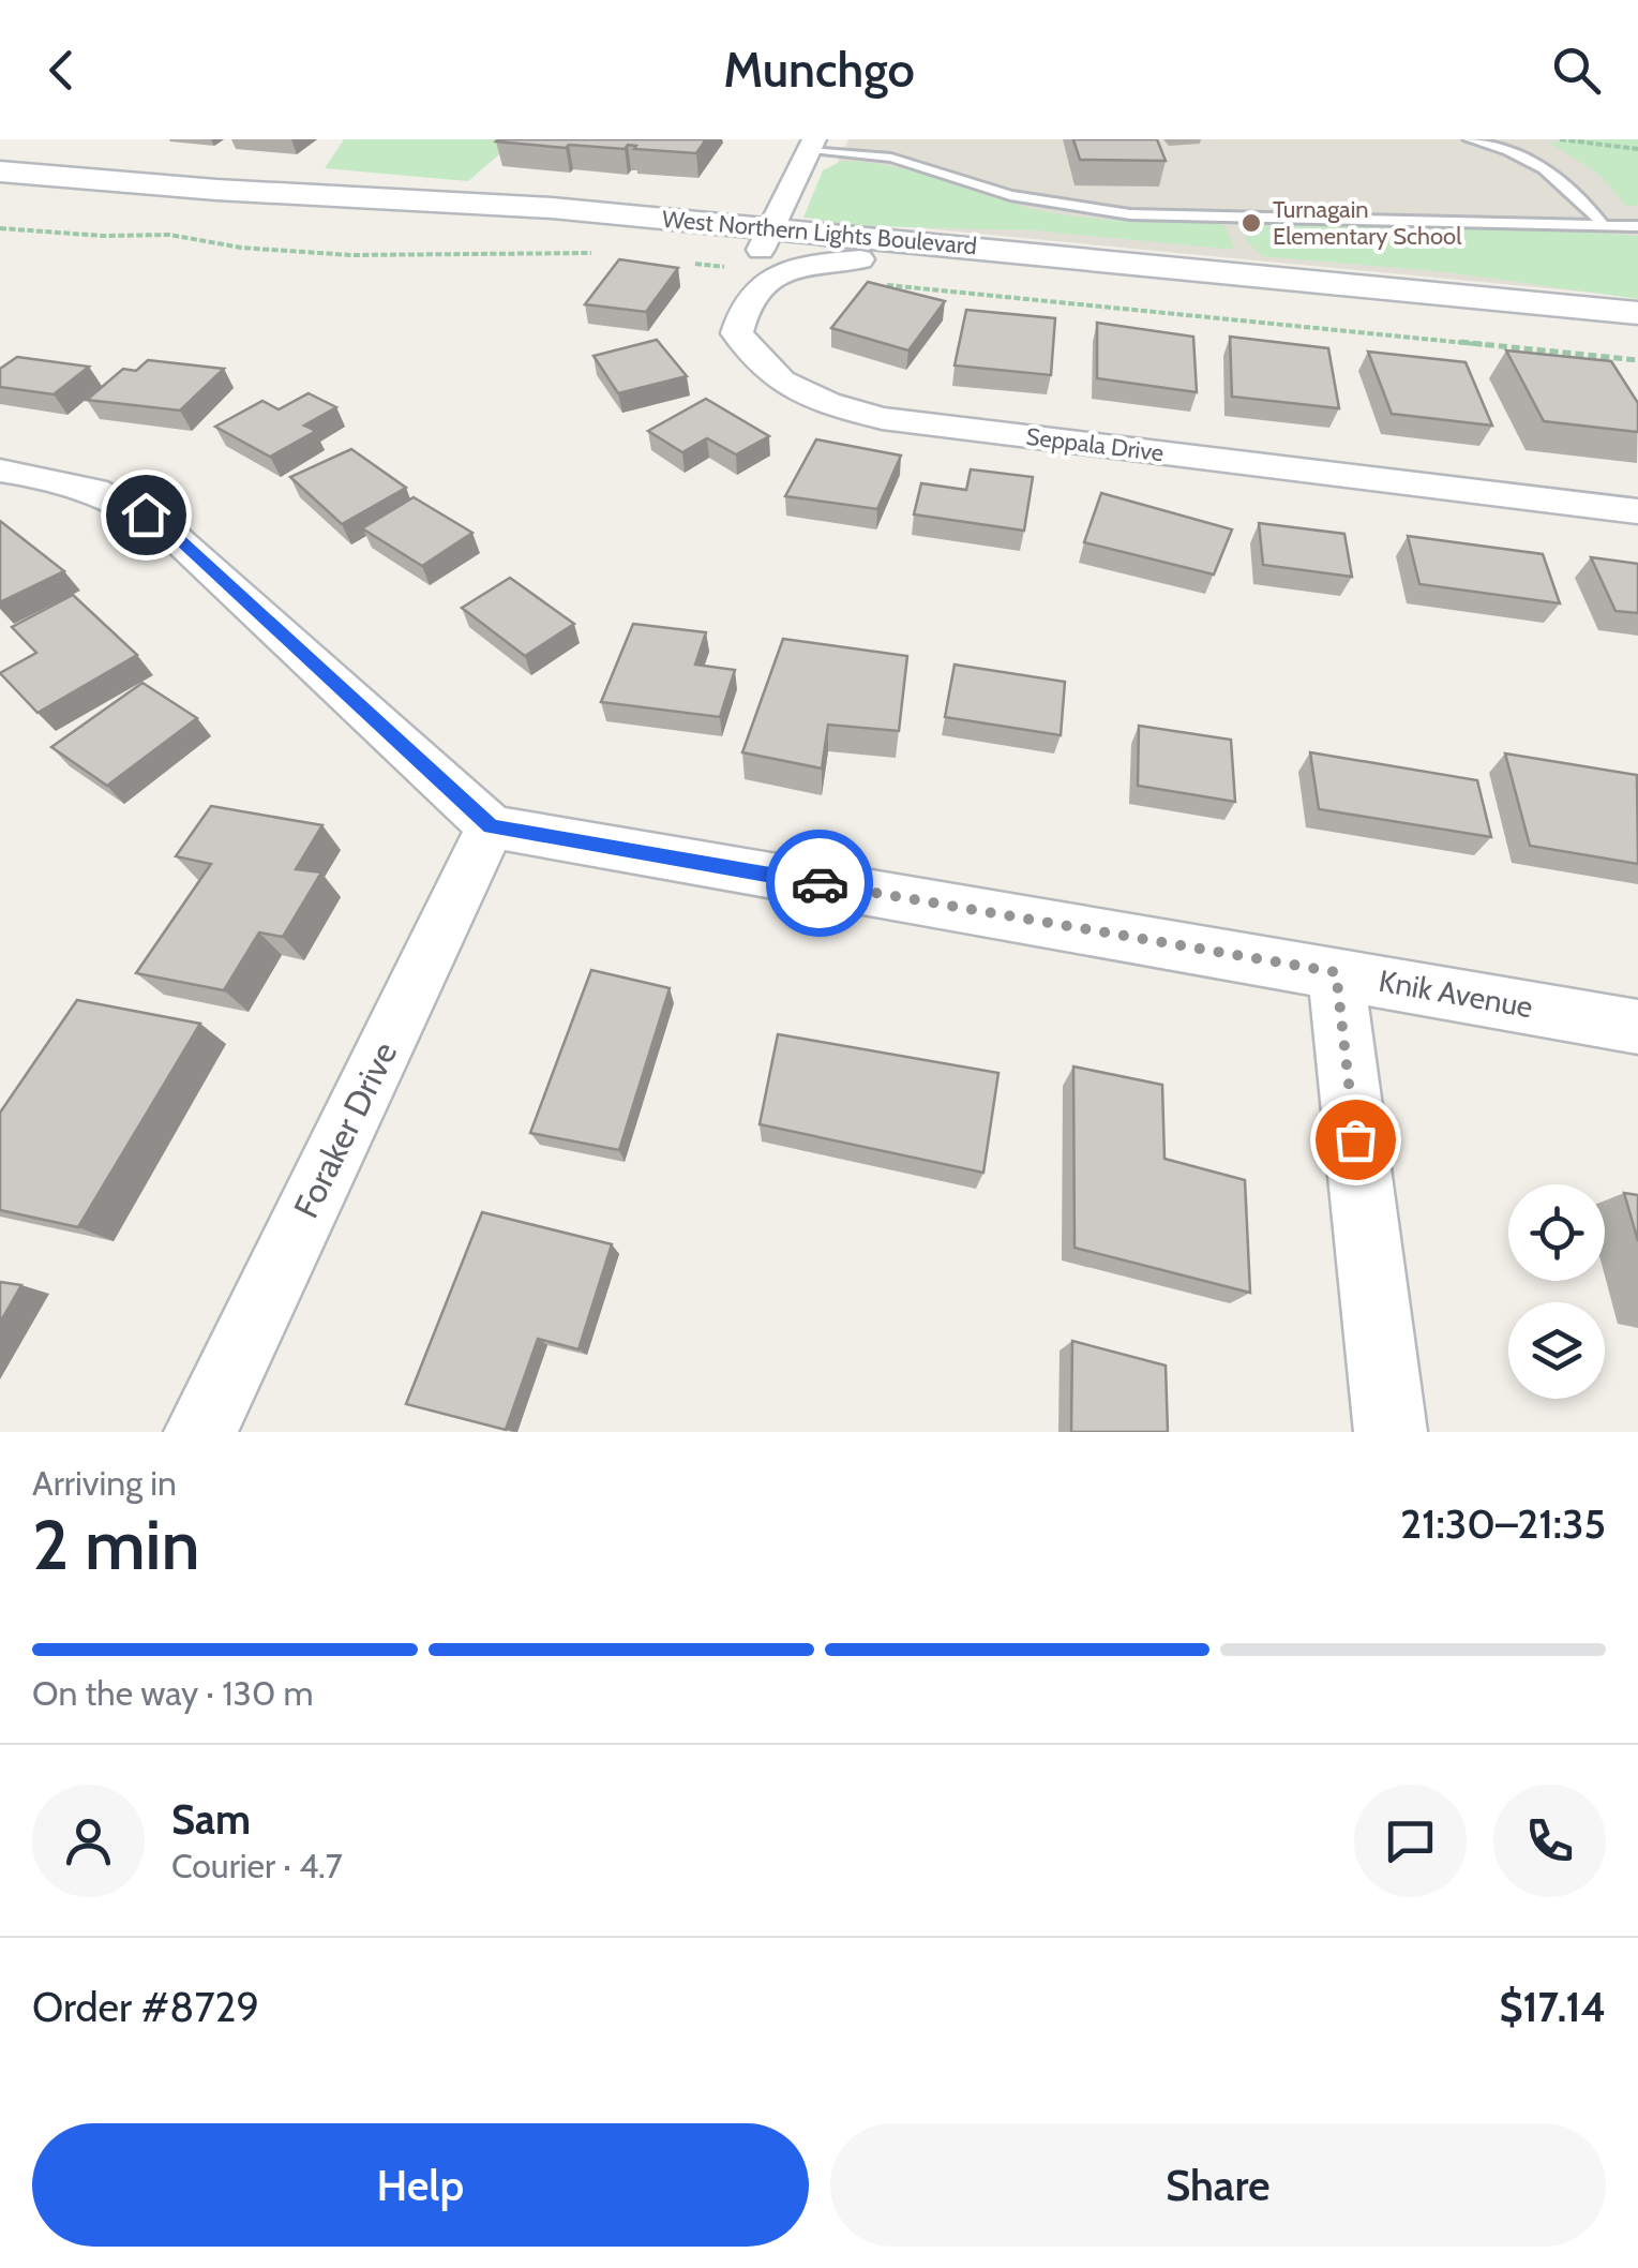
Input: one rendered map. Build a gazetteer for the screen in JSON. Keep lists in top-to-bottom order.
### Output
{
  "streets": {
    "street": [
      "West Northern Lights Boulevard",
      "Seppala Drive",
      "Knik Avenue",
      "Foraker Drive"
    ]
  },
  "crossings": [
    ["West Northern Lights Boulevard", "Seppala Drive"],
    ["Knik Avenue", "Foraker Drive"]
  ],
  "places": ["Turnagain Elementary School"],
  "page": {
    "header": "Munchgo",
    "heading": ["2 min", "Arriving in", "21:30–21:35"],
    "panel": [
      "Sam",
      "Courier · 4.7",
      "Order #8729",
      "$17.14"
    ],
    "bar": "On the way · 130 m",
    "buttons": ["Help", "Share"]
  }
}
